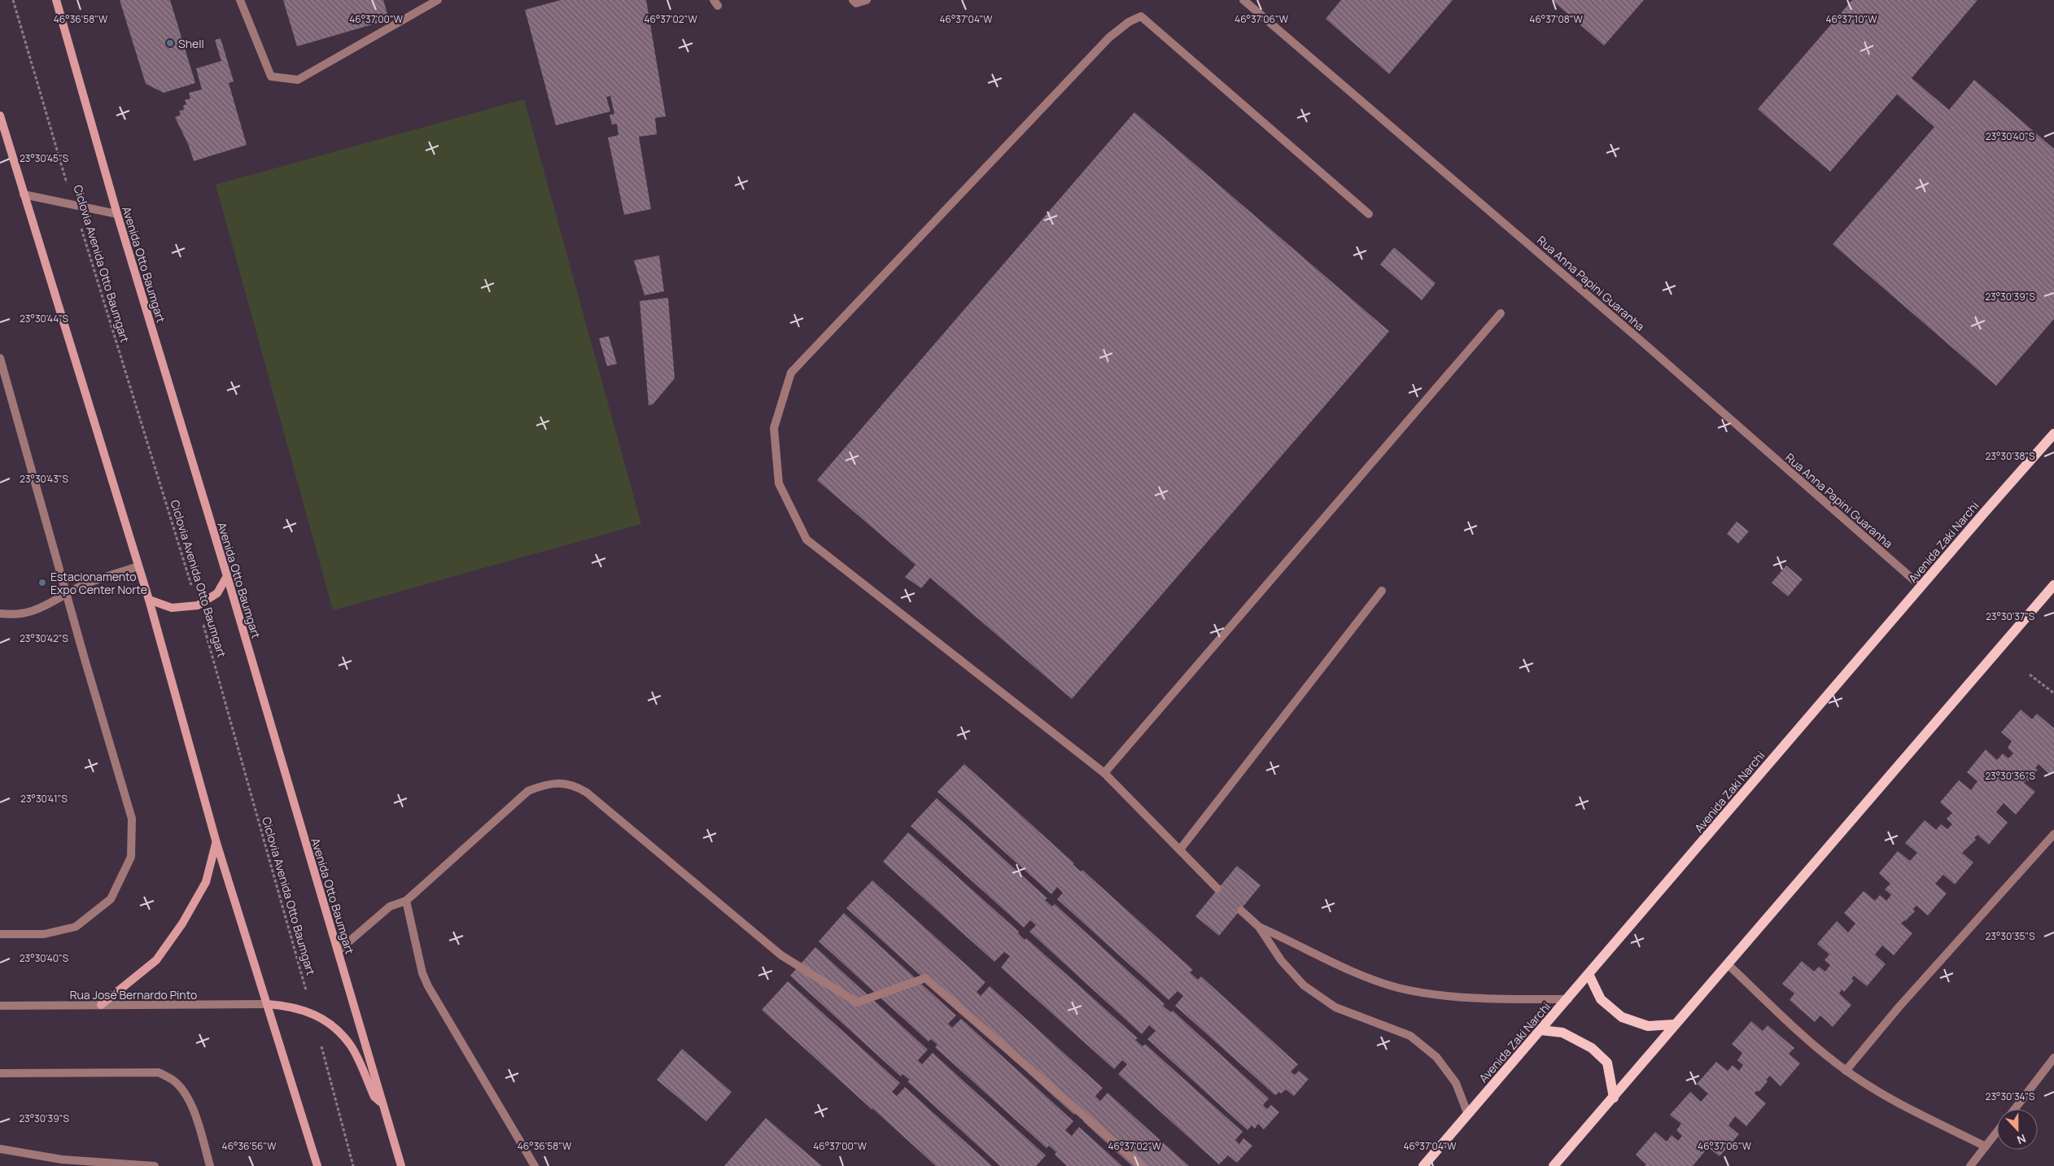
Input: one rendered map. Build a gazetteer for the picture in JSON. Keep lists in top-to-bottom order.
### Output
{
  "streets": {
    "main road": ["Avenida Otto Baumgart", "Avenida Zaki Narchi"],
    "street": ["Rua Anna Papini Guaranha", "Rua José Bernardo Pinto"],
    "path": ["Ciclovia Avenida Otto Baumgart"]
  },
  "crossings": [
    ["Rua Anna Papini Guaranha", "Avenida Zaki Narchi"]
  ],
  "places": ["Shell", "Estacionamento Expo Center Norte"],
  "north": "bottom",
  "coordinates": [
    "46°36'58\"W",
    "46°37'00\"W",
    "46°37'02\"W",
    "46°37'04\"W",
    "46°37'06\"W",
    "46°37'08\"W",
    "46°37'10\"W",
    "23°30'40\"S",
    "23°30'45\"S",
    "23°30'39\"S",
    "23°30'44\"S",
    "23°30'38\"S",
    "23°30'43\"S",
    "23°30'37\"S",
    "23°30'42\"S",
    "23°30'36\"S",
    "23°30'41\"S",
    "23°30'35\"S",
    "23°30'34\"S",
    "46°36'56\"W"
  ]
}
